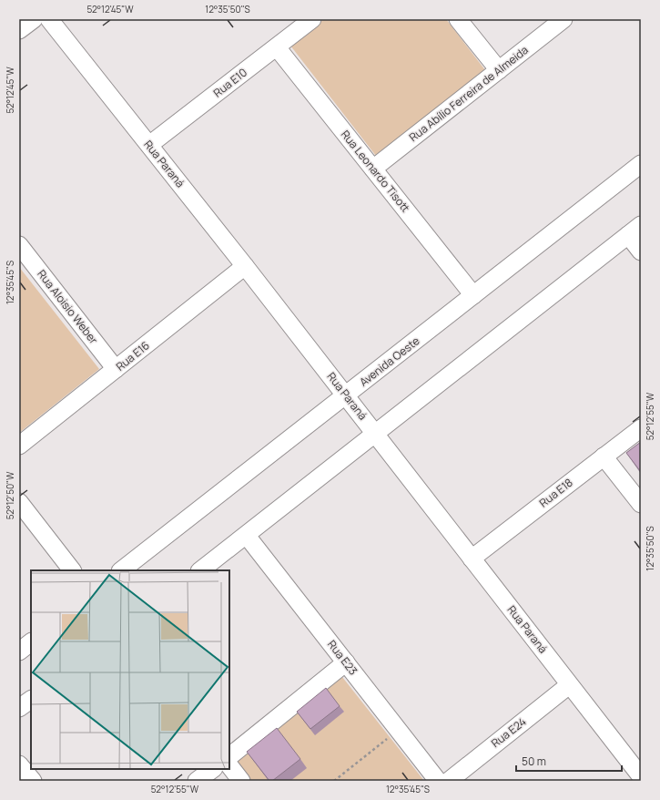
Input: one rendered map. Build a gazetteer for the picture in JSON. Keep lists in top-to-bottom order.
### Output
{
  "streets": {
    "street": [
      "Rua E10",
      "Rua Abílio Ferreira de Almeida",
      "Rua Paraná",
      "Rua Leonardo Tisott",
      "Rua Aloisio Weber",
      "Rua E16",
      "Avenida Oeste",
      "Rua E18",
      "Rua E23",
      "Rua E24"
    ]
  },
  "crossings": [
    ["Rua E10", "Rua Paraná"],
    ["Rua E10", "Rua Leonardo Tisott"],
    ["Rua Abílio Ferreira de Almeida", "Rua Leonardo Tisott"],
    ["Rua Paraná", "Rua E16"],
    ["Rua Paraná", "Avenida Oeste"],
    ["Rua Paraná", "Rua E18"],
    ["Rua Paraná", "Rua E24"],
    ["Rua Leonardo Tisott", "Avenida Oeste"],
    ["Rua Aloisio Weber", "Rua E16"]
  ],
  "scale_bar": "50 m",
  "coordinates": [
    "52°12'45\"W",
    "12°35'50\"S",
    "12°35'45\"S",
    "52°12'55\"W",
    "52°12'50\"W"
  ]
}
